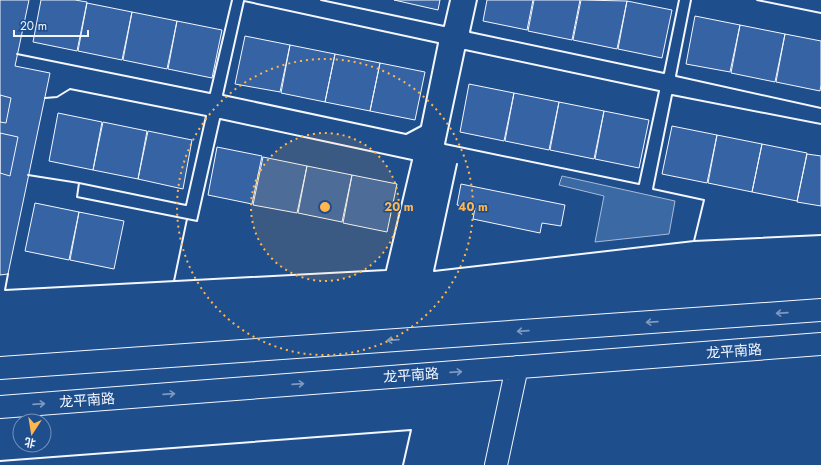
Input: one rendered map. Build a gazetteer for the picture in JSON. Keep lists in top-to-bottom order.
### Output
{
  "streets": {
    "street": ["龙平南路"]
  },
  "scale_bar": "20 m",
  "north": "bottom",
  "rings": ["20 m", "40 m"]
}
